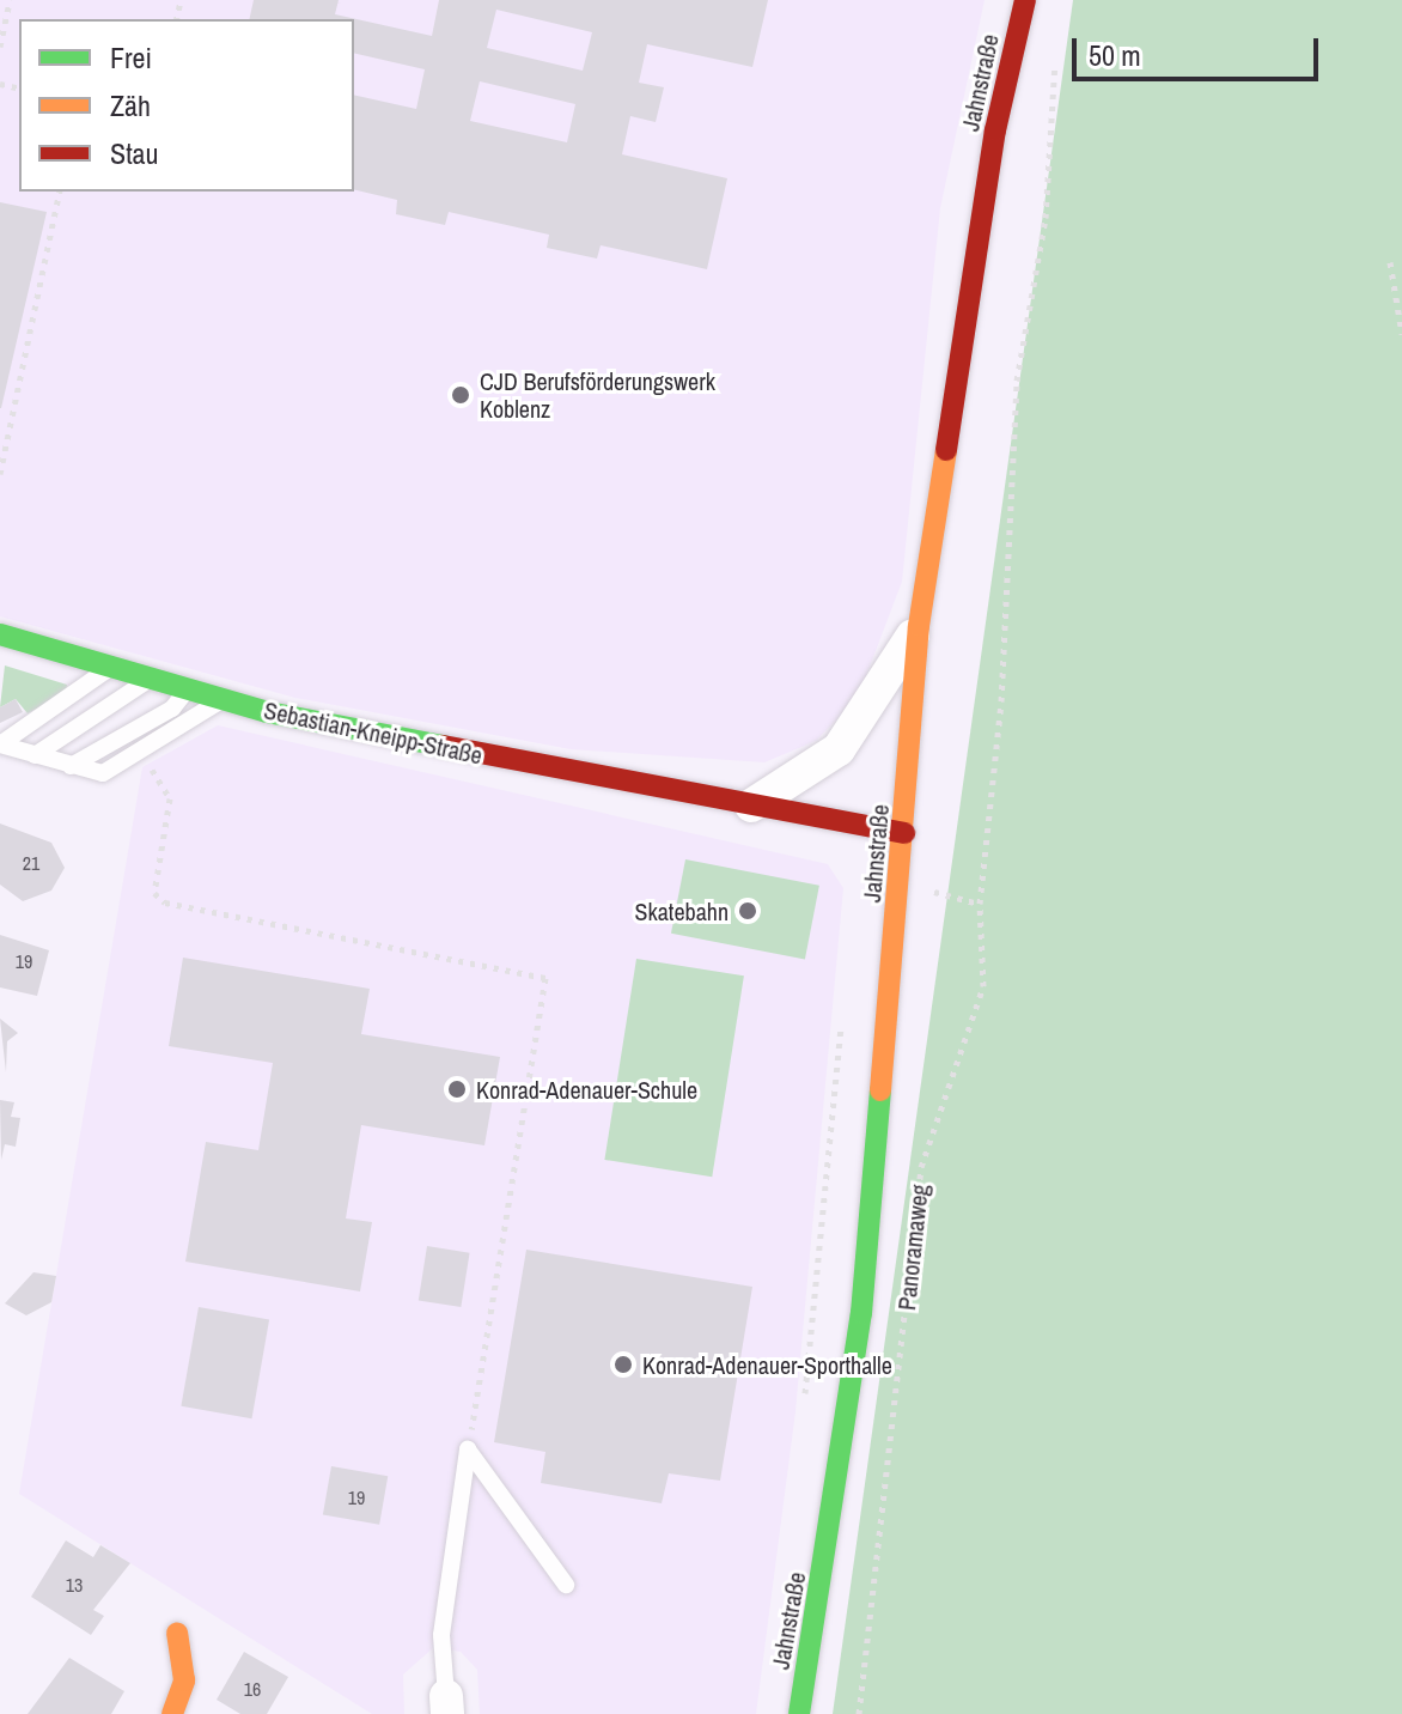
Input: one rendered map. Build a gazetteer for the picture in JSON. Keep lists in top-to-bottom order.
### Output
{
  "streets": {
    "street": ["Jahnstraße", "Sebastian-Kneipp-Straße"],
    "path": ["Panoramaweg"]
  },
  "crossings": [
    ["Jahnstraße", "Sebastian-Kneipp-Straße"]
  ],
  "places": [
    "CJD Berufsförderungswerk Koblenz",
    "Skatebahn",
    "Konrad-Adenauer-Schule",
    "Konrad-Adenauer-Sporthalle"
  ],
  "house_numbers": [
    "21",
    "19",
    "19",
    "13",
    "16"
  ],
  "legend": ["Frei", "Zäh", "Stau"],
  "scale_bar": "50 m"
}
